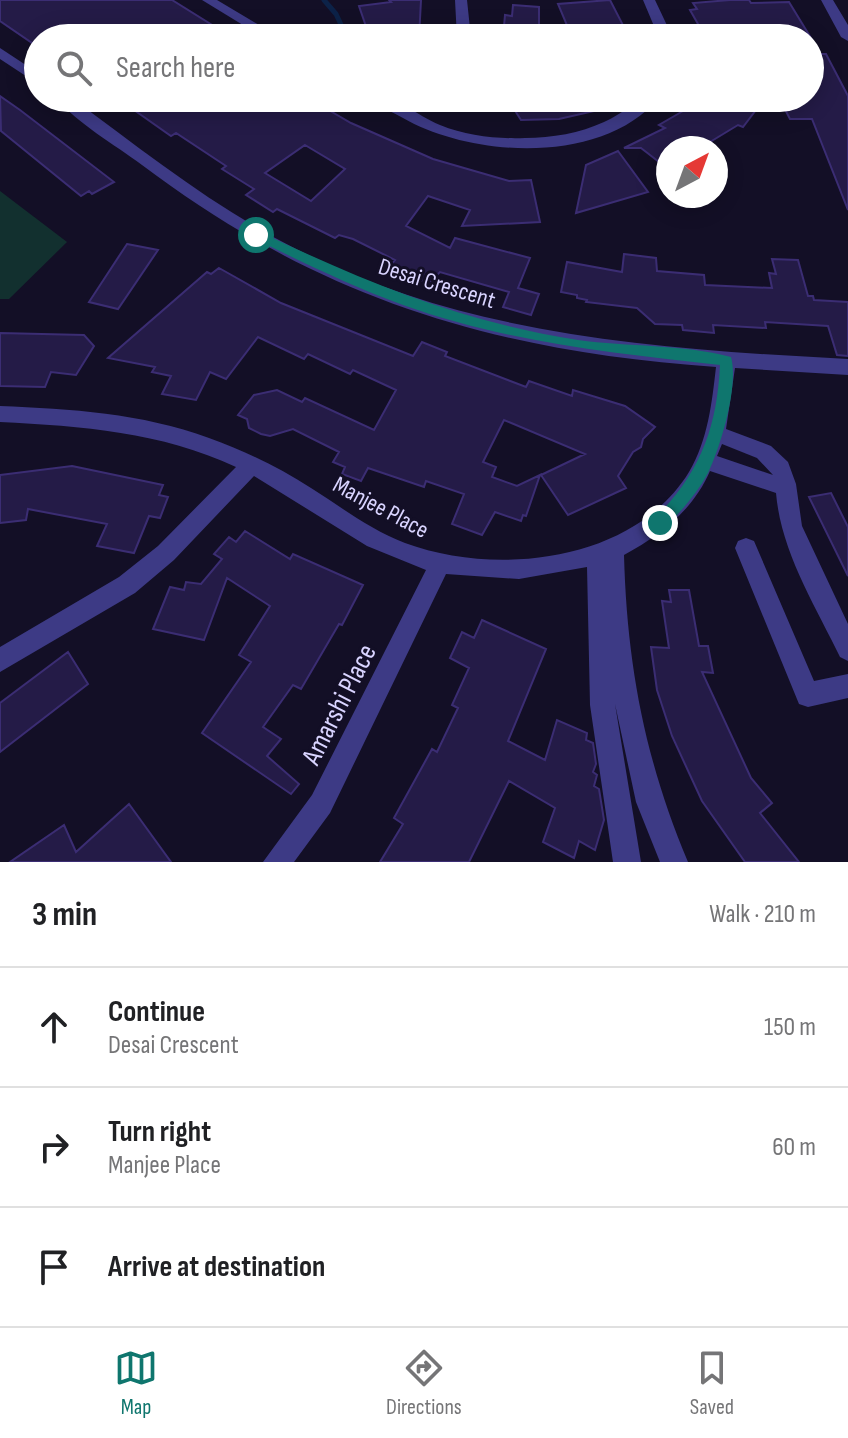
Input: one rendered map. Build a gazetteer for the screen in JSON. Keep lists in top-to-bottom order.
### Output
{
  "streets": {
    "street": ["Desai Crescent", "Manjee Place", "Amarshi Place"]
  },
  "crossings": [
    ["Desai Crescent", "Manjee Place"],
    ["Manjee Place", "Amarshi Place"]
  ],
  "north": "top right",
  "page": {
    "search": "Search here",
    "heading": ["3 min", "Walk · 210 m"],
    "list": [
      ["Continue", "Desai Crescent", "150 m"],
      ["Turn right", "Manjee Place", "60 m"],
      "Arrive at destination"
    ],
    "nav": ["Map", "Directions", "Saved"]
  }
}
